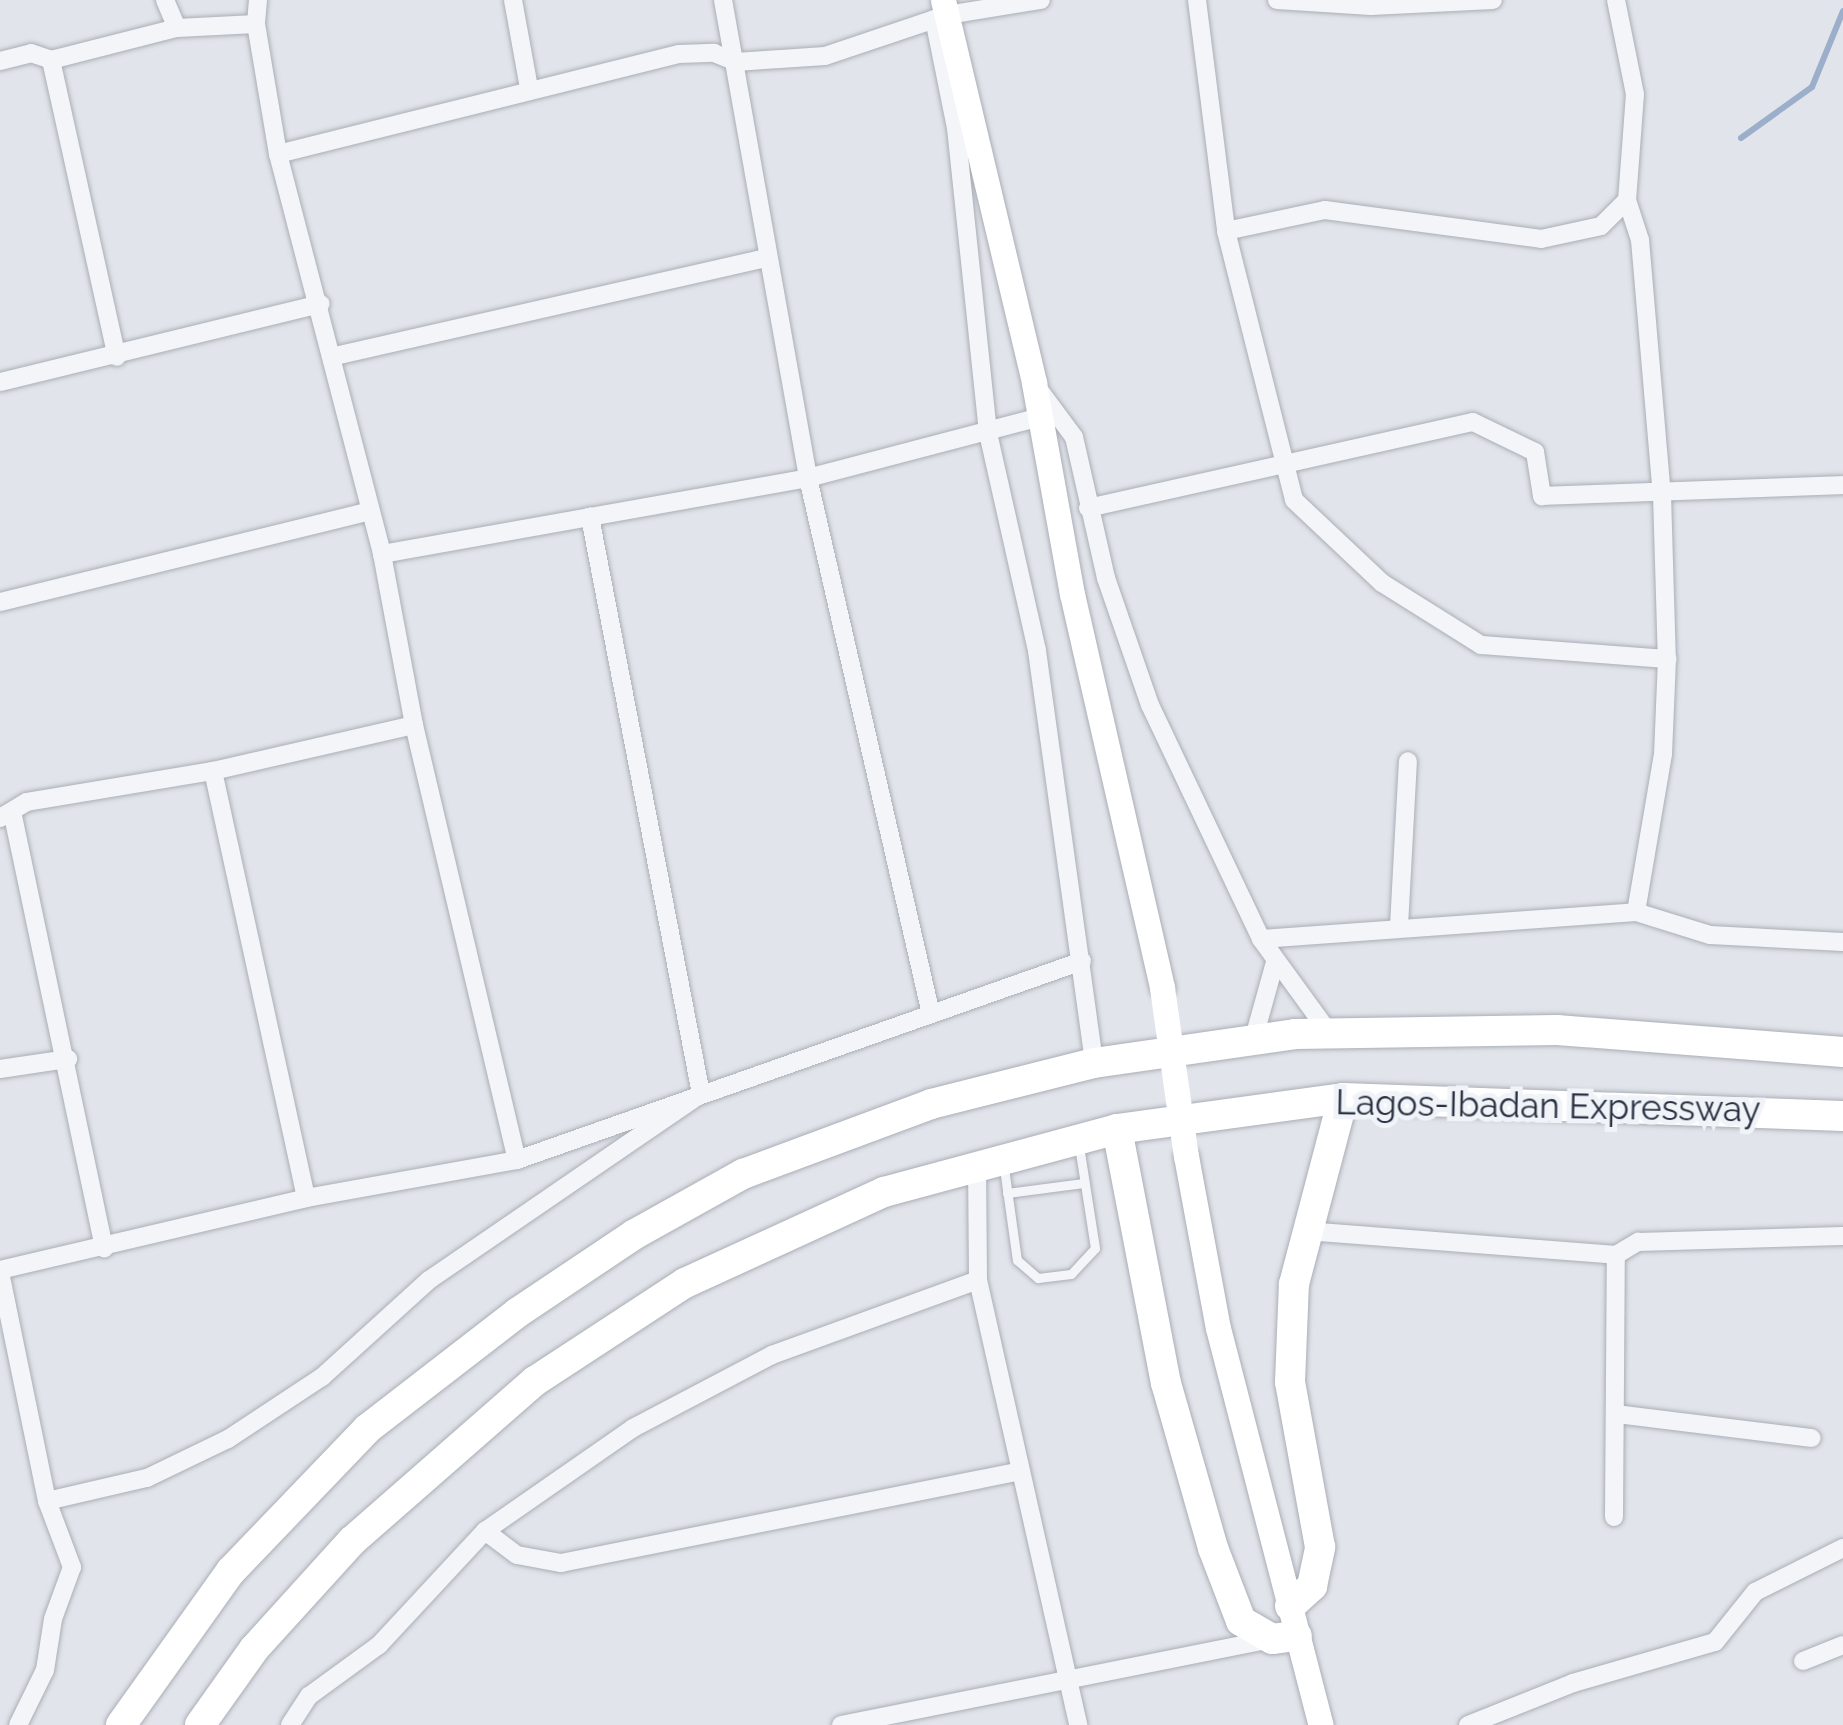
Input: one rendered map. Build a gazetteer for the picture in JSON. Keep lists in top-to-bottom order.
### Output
{
  "streets": {
    "highway": ["Lagos-Ibadan Expressway"]
  }
}
